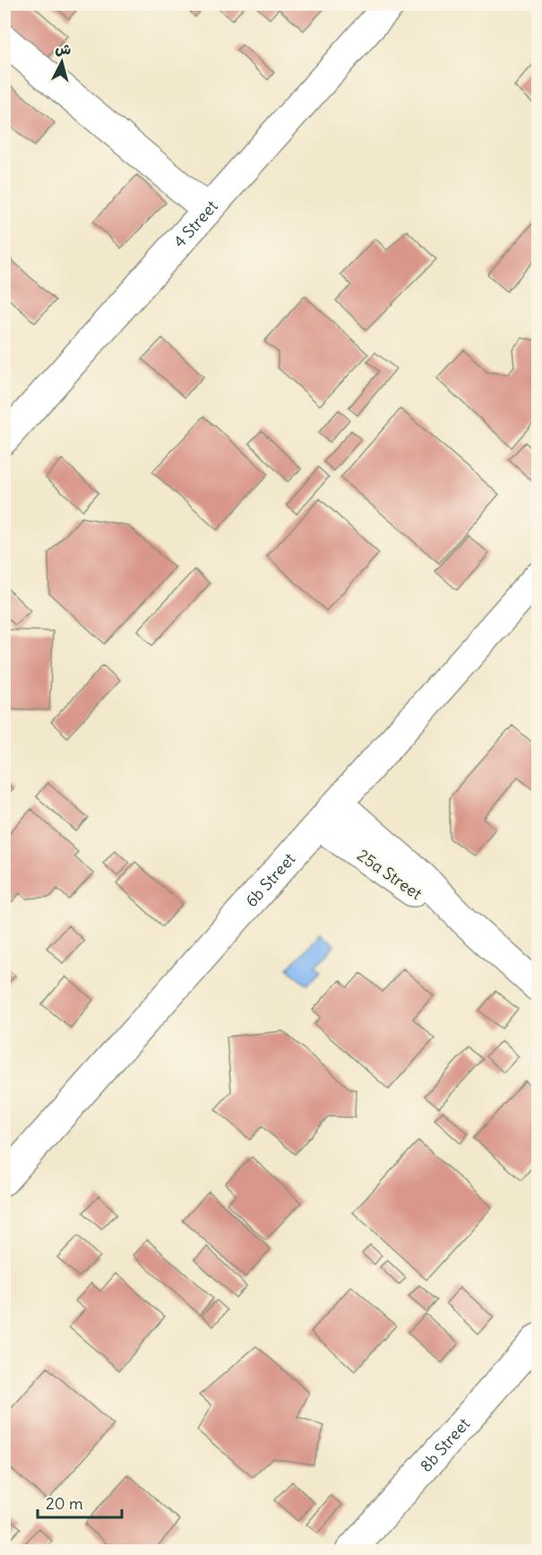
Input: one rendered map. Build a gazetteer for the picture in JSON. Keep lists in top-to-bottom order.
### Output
{
  "streets": {
    "street": [
      "4 Street",
      "25a Street",
      "6b Street",
      "8b Street"
    ]
  },
  "crossings": [
    ["25a Street", "6b Street"]
  ],
  "scale_bar": "20 m",
  "north": "top"
}
